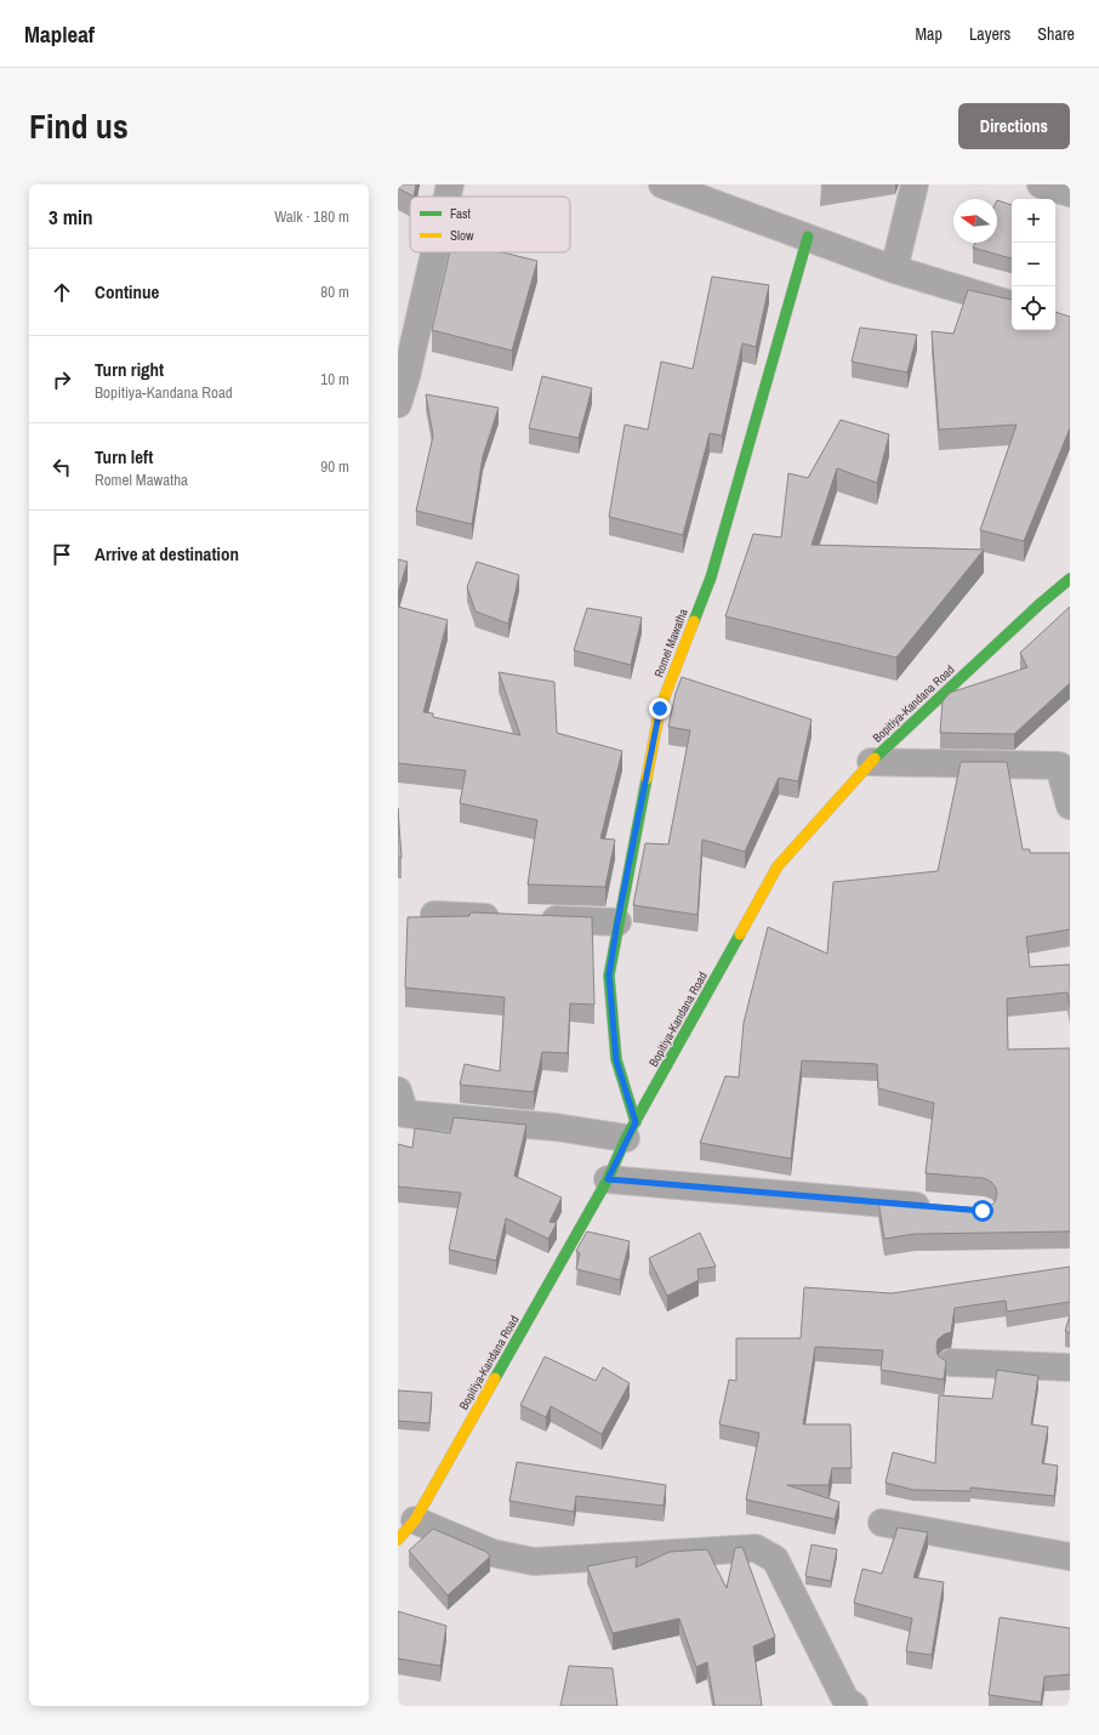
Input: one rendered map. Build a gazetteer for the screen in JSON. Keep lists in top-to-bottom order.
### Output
{
  "streets": {
    "street": ["Romel Mawatha", "Bopitiya-Kandana Road"]
  },
  "crossings": [
    ["Romel Mawatha", "Bopitiya-Kandana Road"]
  ],
  "legend": ["Fast", "Slow"],
  "north": "left",
  "page": {
    "header": "Mapleaf",
    "nav": ["Map", "Layers", "Share"],
    "title": "Find us",
    "buttons": "Directions",
    "heading": ["3 min", "Walk · 180 m"],
    "map_buttons": ["+", "−"],
    "list": [
      ["Continue", "80 m"],
      ["Turn right", "Bopitiya-Kandana Road", "10 m"],
      ["Turn left", "Romel Mawatha", "90 m"],
      "Arrive at destination"
    ]
  }
}
